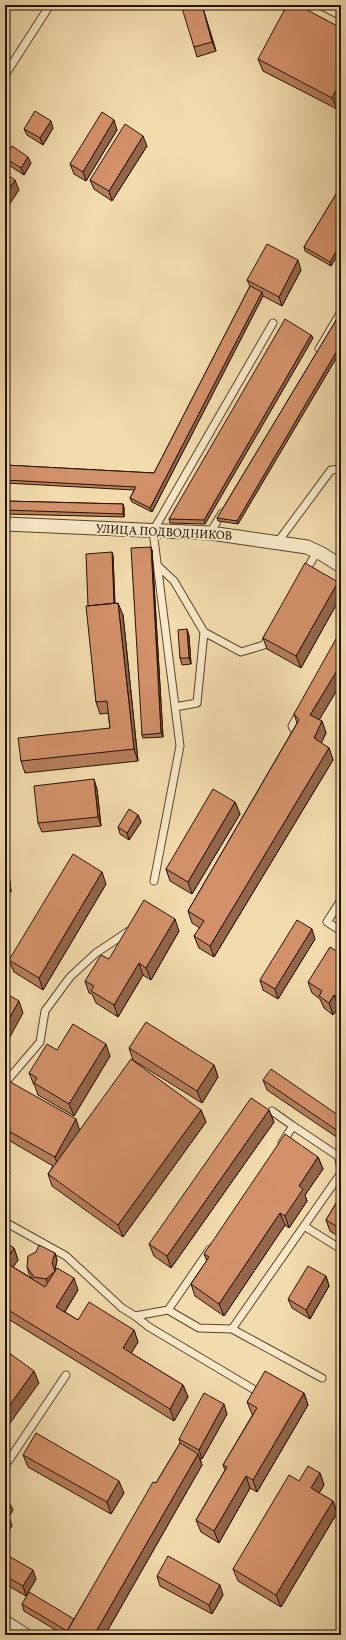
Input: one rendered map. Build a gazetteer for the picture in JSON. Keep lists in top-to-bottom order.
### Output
{
  "streets": {
    "street": ["УЛИЦА ПОДВОДНИКОВ"]
  }
}
